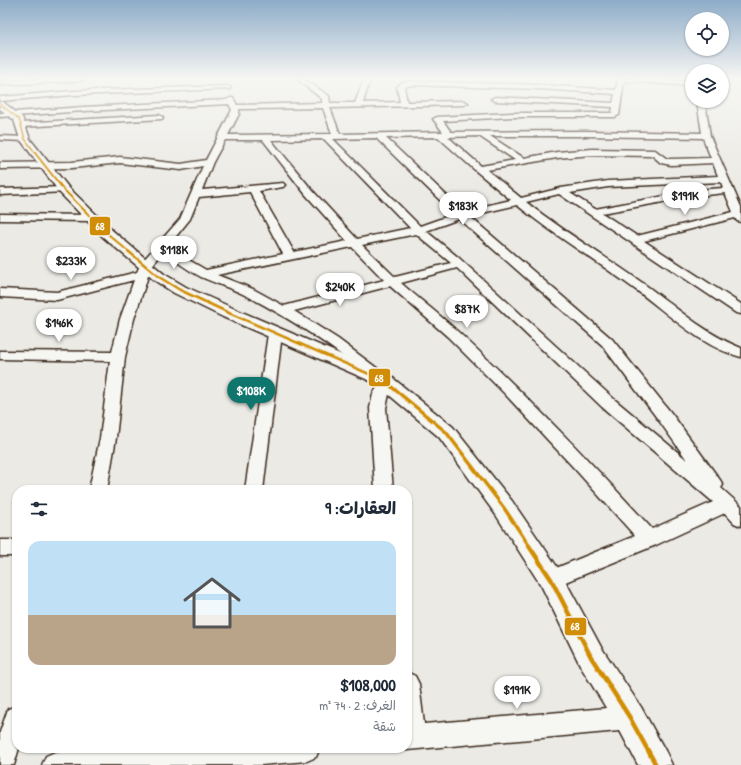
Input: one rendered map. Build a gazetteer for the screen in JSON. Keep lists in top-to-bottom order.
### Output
{
  "lines": ["transit line 68"],
  "page": {
    "price": [
      "$191K",
      "$183K",
      "$118K",
      "$233K",
      "$240K",
      "$87K",
      "$146K",
      "$108K",
      "$191K"
    ],
    "heading": "العقارات: 9",
    "list": [
      {
        "name": "$108,000",
        "note": "الغرف: 2 · 74 m² · شقة"
      }
    ]
  }
}
